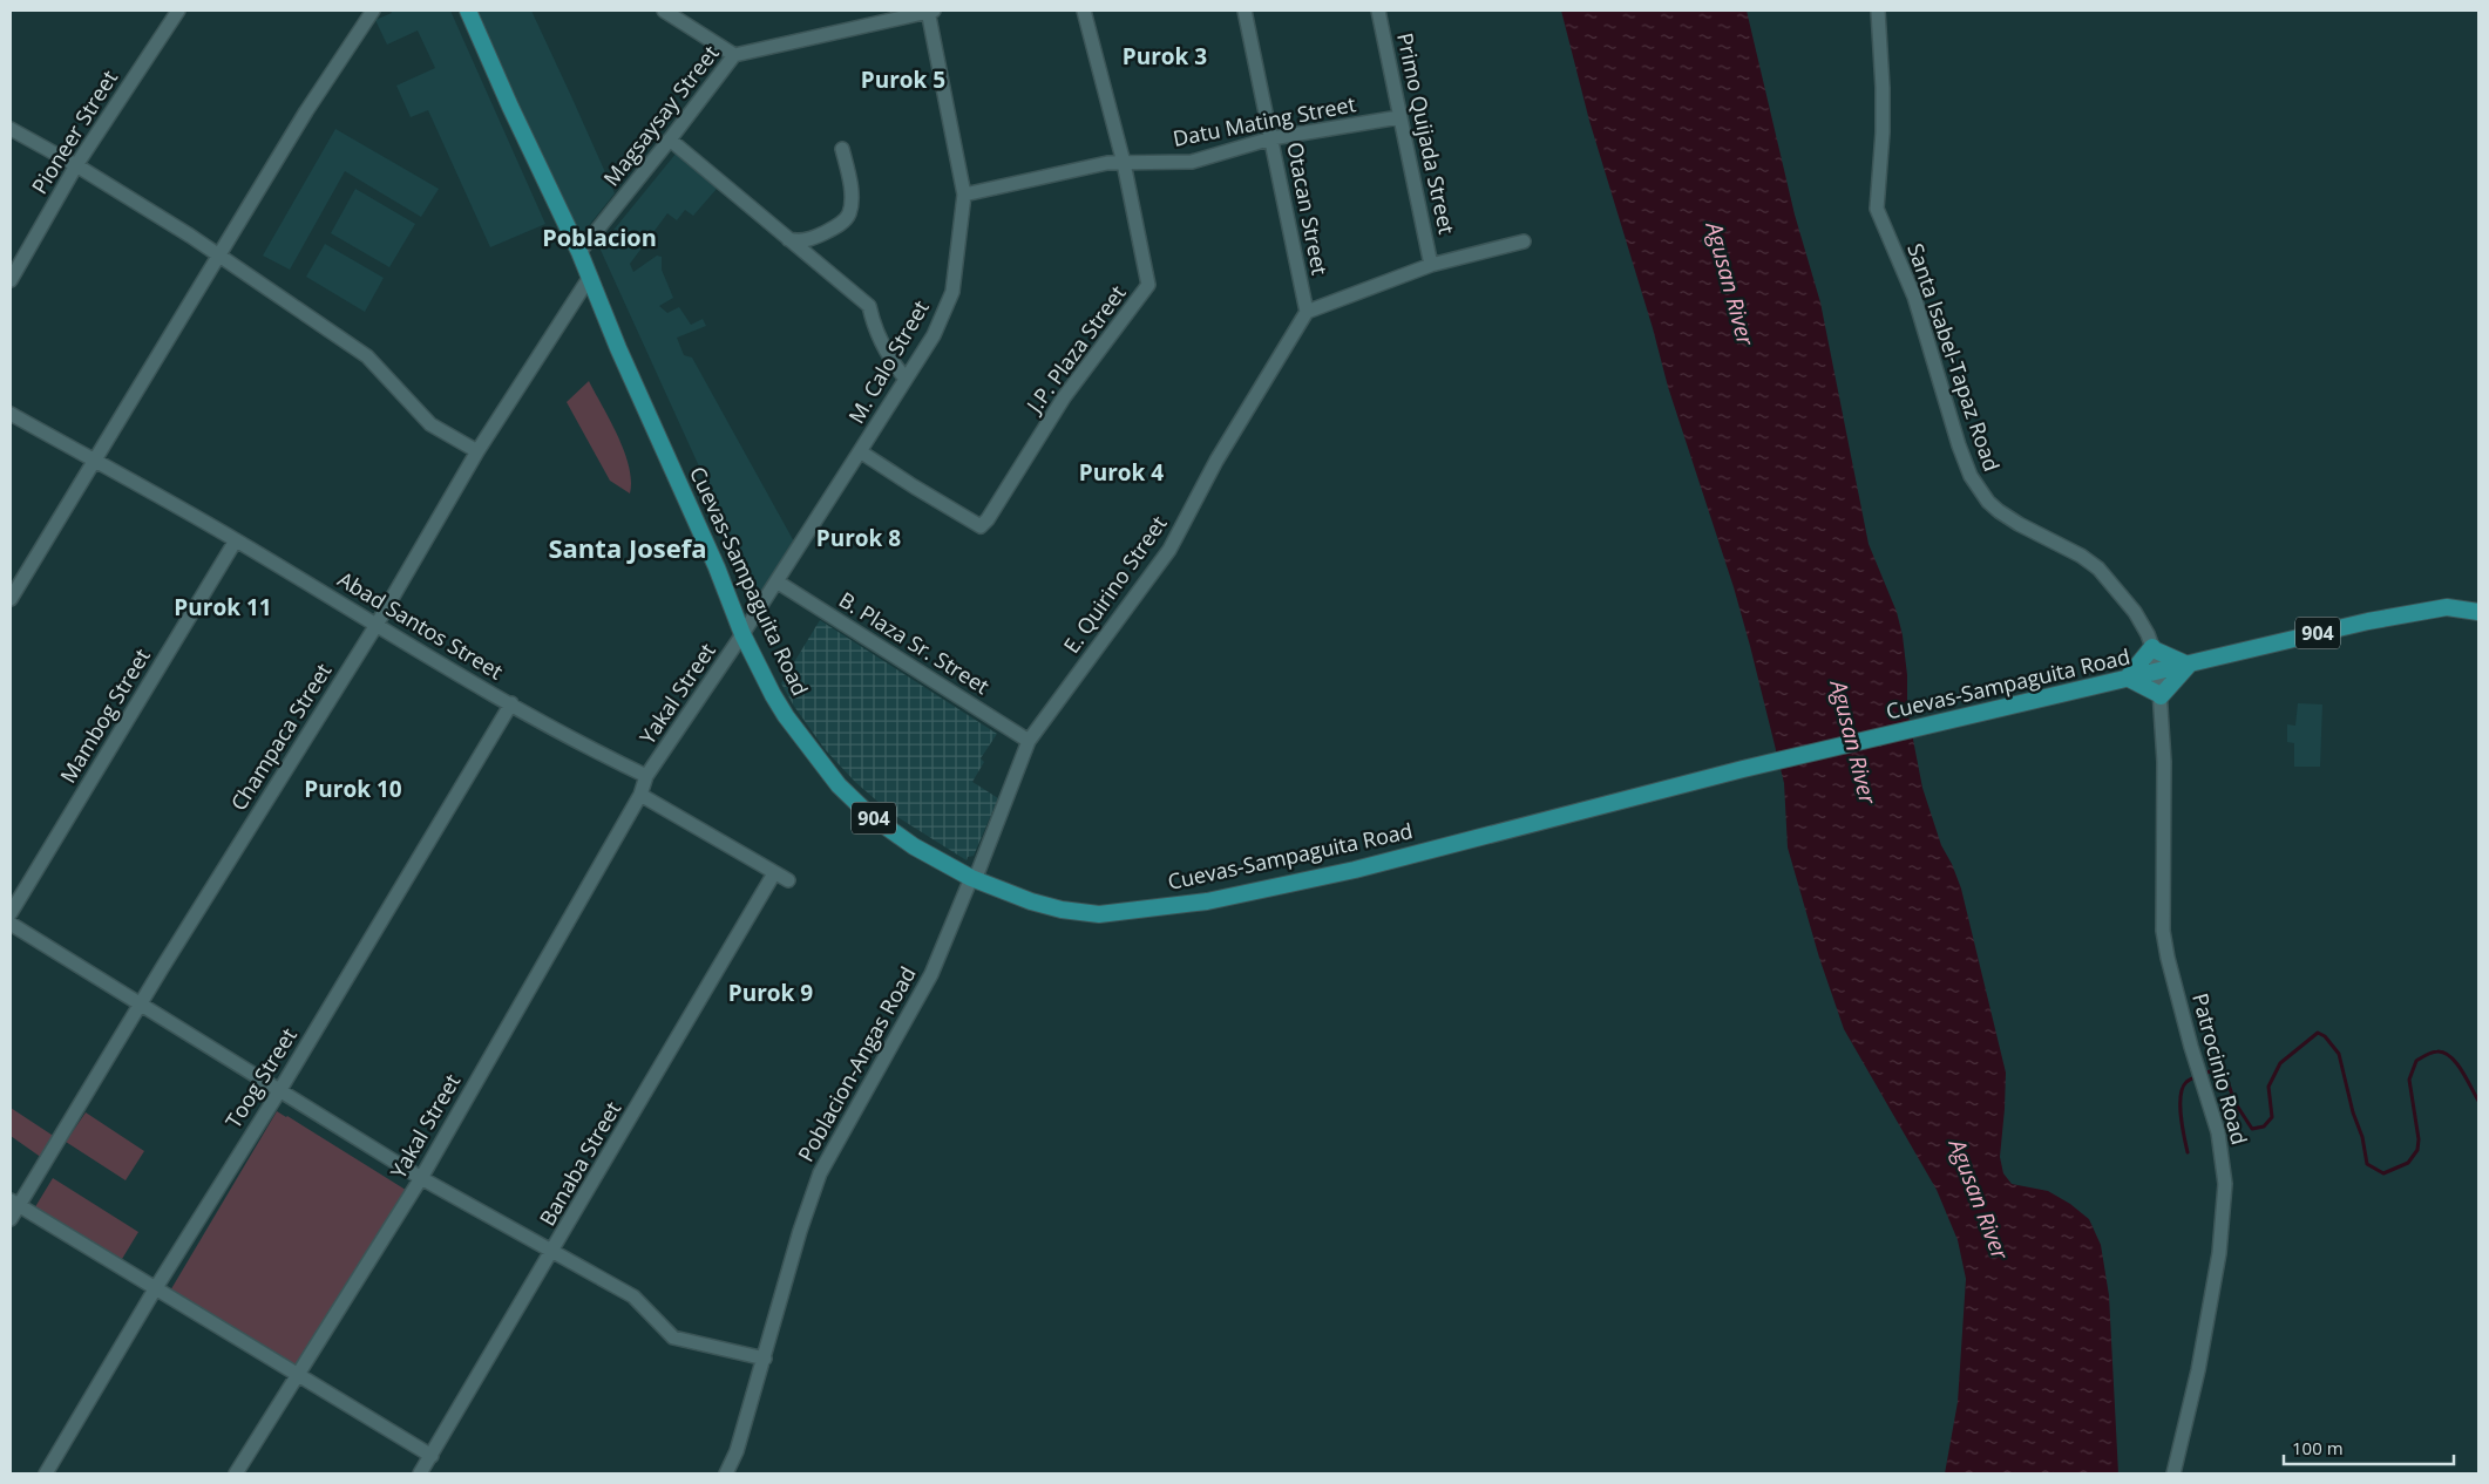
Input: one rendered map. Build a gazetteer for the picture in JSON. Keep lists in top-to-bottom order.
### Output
{
  "streets": {
    "main road": ["Cuevas-Sampaguita Road", "904"],
    "street": [
      "Magsaysay Street",
      "Datu Mating Street",
      "Pioneer Street",
      "Primo Quijada Street",
      "Otacan Street",
      "J.P. Plaza Street",
      "Santa Isabel-Tapaz Road",
      "M. Calo Street",
      "E. Quirino Street",
      "Abad Santos Street",
      "B. Plaza Sr. Street",
      "Yakal Street",
      "Mambog Street",
      "Champaca Street",
      "Poblacion-Angas Road",
      "Patrocinio Road",
      "Toog Street",
      "Banaba Street"
    ]
  },
  "crossings": [
    ["Magsaysay Street", "M. Calo Street"],
    ["Magsaysay Street", "Cuevas-Sampaguita Road"],
    ["Datu Mating Street", "Primo Quijada Street"],
    ["Datu Mating Street", "Otacan Street"],
    ["Datu Mating Street", "J.P. Plaza Street"],
    ["Datu Mating Street", "M. Calo Street"],
    ["Otacan Street", "E. Quirino Street"],
    ["J.P. Plaza Street", "M. Calo Street"],
    ["Santa Isabel-Tapaz Road", "Cuevas-Sampaguita Road"],
    ["Santa Isabel-Tapaz Road", "Patrocinio Road"],
    ["M. Calo Street", "Cuevas-Sampaguita Road"],
    ["M. Calo Street", "B. Plaza Sr. Street"],
    ["M. Calo Street", "Yakal Street"],
    ["Cuevas-Sampaguita Road", "E. Quirino Street"],
    ["Cuevas-Sampaguita Road", "Yakal Street"],
    ["Cuevas-Sampaguita Road", "Champaca Street"],
    ["Cuevas-Sampaguita Road", "Poblacion-Angas Road"],
    ["Cuevas-Sampaguita Road", "Patrocinio Road"],
    ["E. Quirino Street", "B. Plaza Sr. Street"],
    ["E. Quirino Street", "Poblacion-Angas Road"],
    ["Abad Santos Street", "Yakal Street"],
    ["Abad Santos Street", "Mambog Street"],
    ["Abad Santos Street", "Champaca Street"],
    ["Abad Santos Street", "Toog Street"]
  ],
  "districts": [
    "Purok 3",
    "Purok 5",
    "Poblacion",
    "Purok 4",
    "Purok 8",
    "Santa Josefa",
    "Purok 11",
    "Purok 10",
    "Purok 9"
  ],
  "water": ["Agusan River"],
  "scale_bar": "100 m"
}
